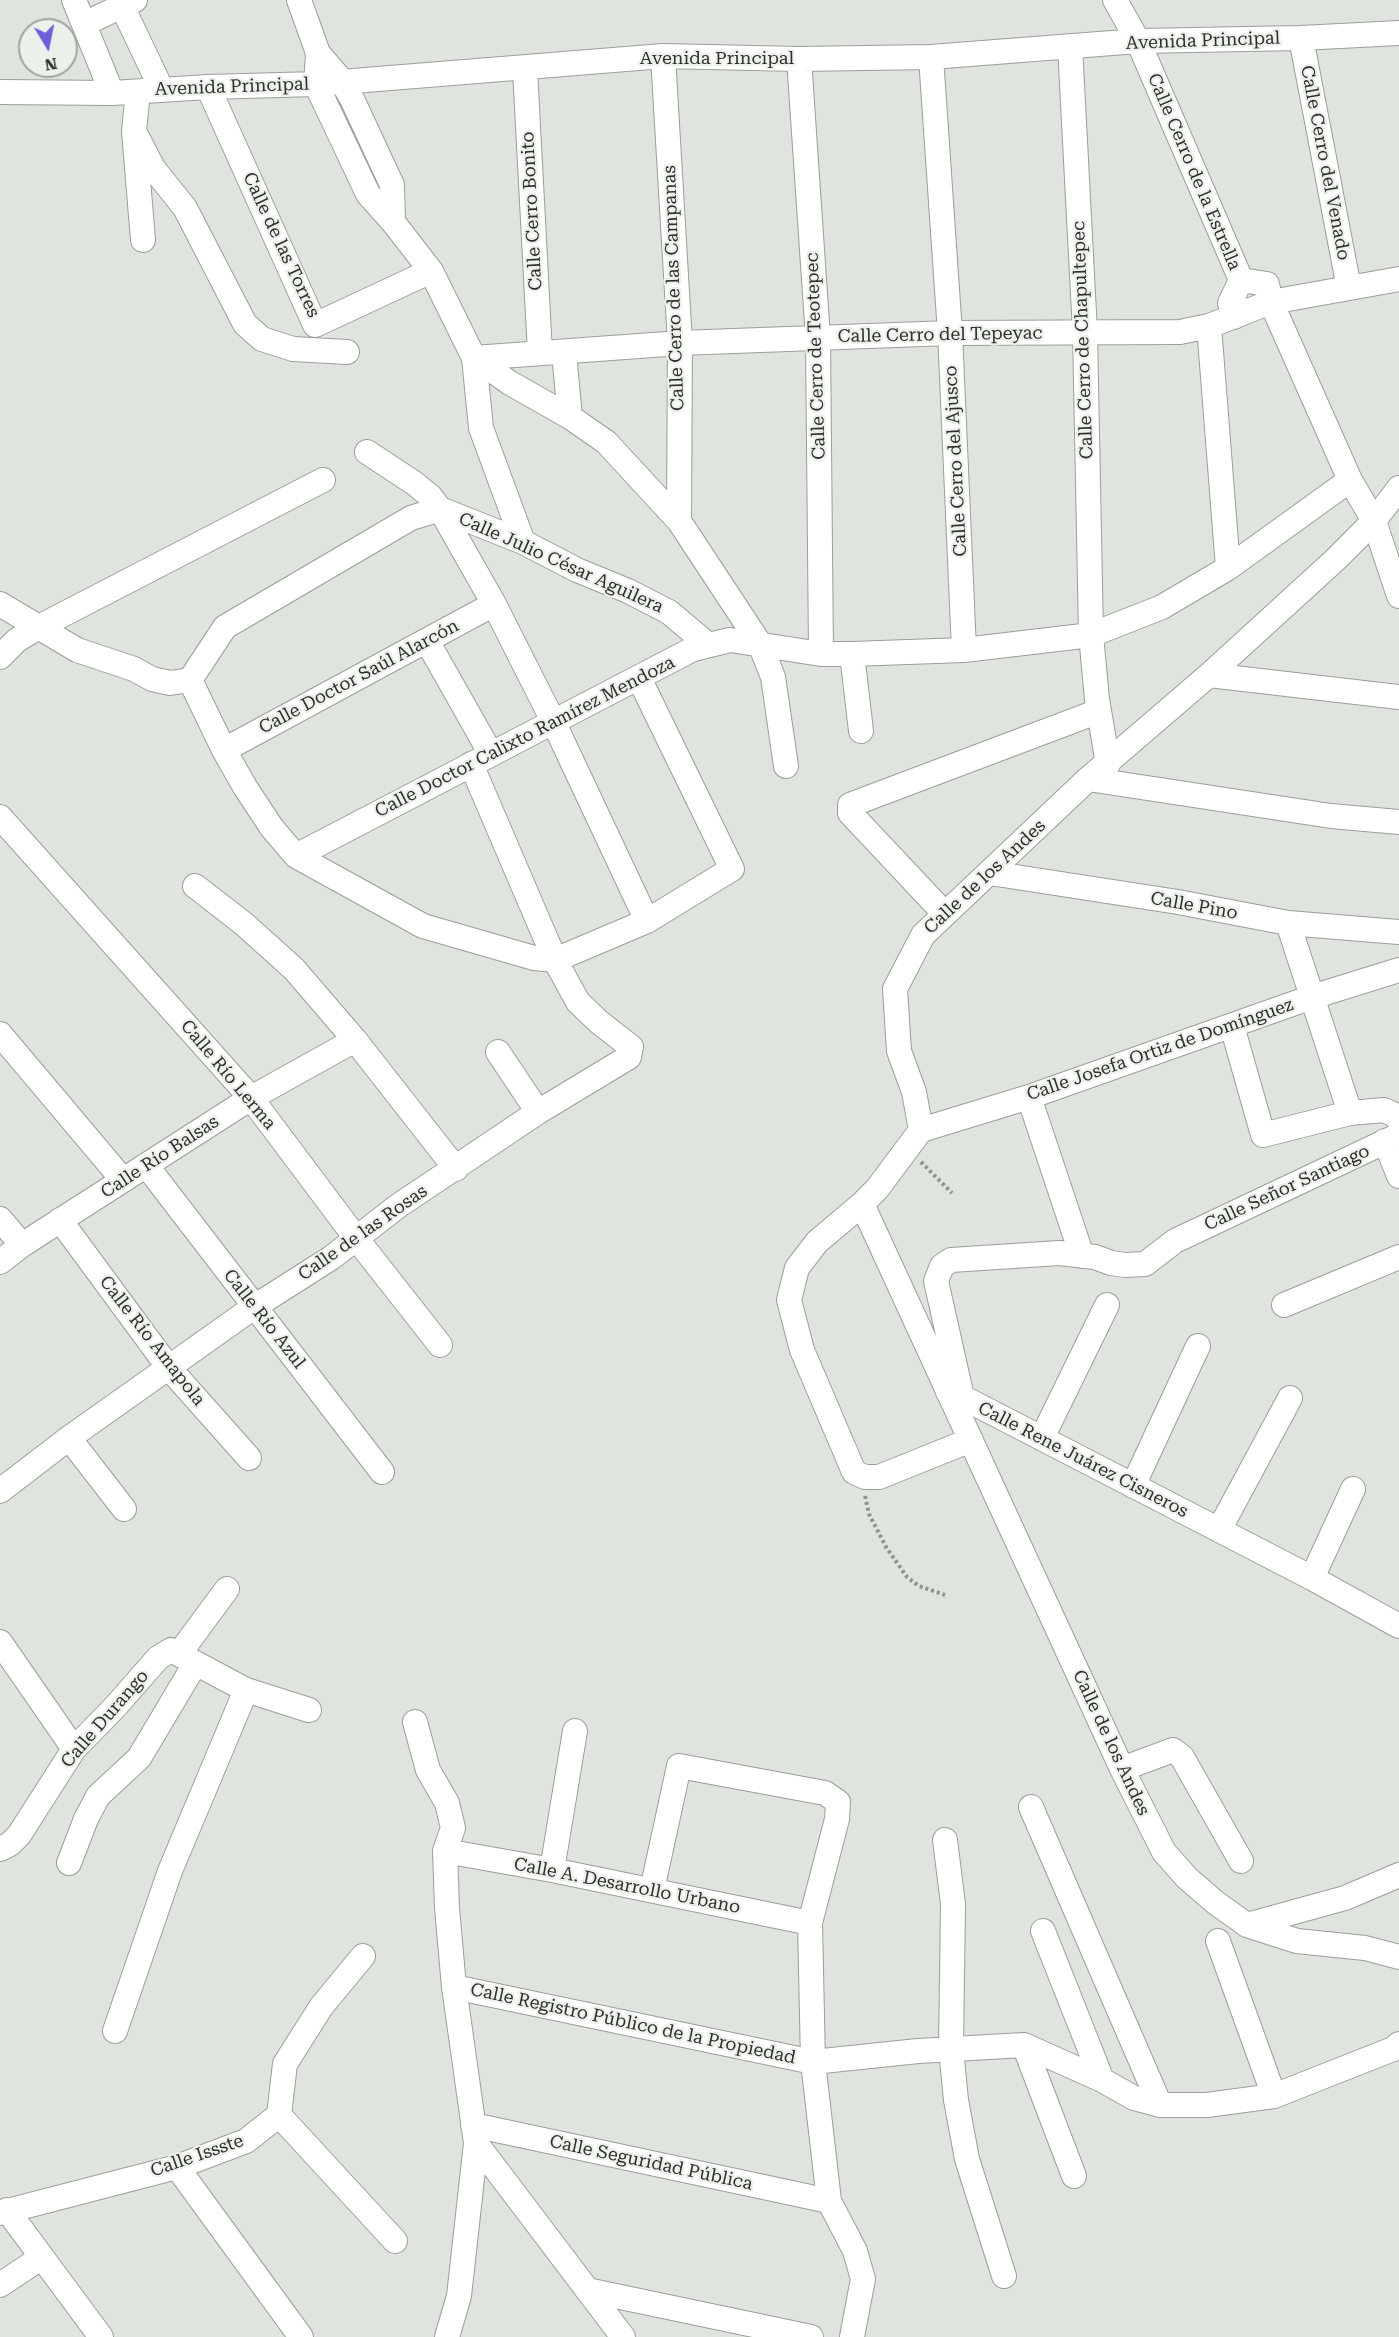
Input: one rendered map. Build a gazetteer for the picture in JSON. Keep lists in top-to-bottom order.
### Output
{
  "streets": {
    "street": [
      "Avenida Principal",
      "Calle Cerro del Venado",
      "Calle Cerro de la Estrella",
      "Calle Cerro Bonito",
      "Calle de las Torres",
      "Calle Cerro de las Campanas",
      "Calle Cerro del Tepeyac",
      "Calle Cerro de Chapultepec",
      "Calle Cerro de Teotepec",
      "Calle Cerro del Ajusco",
      "Calle Julio César Aguilera",
      "Calle Doctor Saúl Alarcón",
      "Calle Doctor Calixto Ramírez Mendoza",
      "Calle de los Andes",
      "Calle Pino",
      "Calle Josefa Ortiz de Domínguez",
      "Calle Río Lerma",
      "Calle Río Balsas",
      "Calle Señor Santiago",
      "Calle de las Rosas",
      "Calle Río Azul",
      "Calle Río Amapola",
      "Calle Rene Juárez Cisneros",
      "Calle Durango",
      "Calle A. Desarrollo Urbano",
      "Calle Registro Público de la Propiedad",
      "Calle Issste",
      "Calle Seguridad Pública"
    ]
  },
  "crossings": [
    ["Avenida Principal", "Calle Cerro del Venado"],
    ["Avenida Principal", "Calle Cerro de la Estrella"],
    ["Avenida Principal", "Calle Cerro Bonito"],
    ["Avenida Principal", "Calle de las Torres"],
    ["Avenida Principal", "Calle Cerro de las Campanas"],
    ["Avenida Principal", "Calle Cerro de Chapultepec"],
    ["Avenida Principal", "Calle Cerro de Teotepec"],
    ["Avenida Principal", "Calle Cerro del Ajusco"],
    ["Calle Cerro del Venado", "Calle Cerro del Tepeyac"],
    ["Calle Cerro de la Estrella", "Calle Cerro del Tepeyac"],
    ["Calle Cerro de la Estrella", "Calle de los Andes"],
    ["Calle Cerro Bonito", "Calle Cerro del Tepeyac"],
    ["Calle Cerro de las Campanas", "Calle Cerro del Tepeyac"],
    ["Calle Cerro del Tepeyac", "Calle Cerro de Chapultepec"],
    ["Calle Cerro del Tepeyac", "Calle Cerro de Teotepec"],
    ["Calle Cerro del Tepeyac", "Calle Cerro del Ajusco"],
    ["Calle Cerro de Chapultepec", "Calle de los Andes"],
    ["Calle Julio César Aguilera", "Calle Doctor Calixto Ramírez Mendoza"],
    ["Calle de los Andes", "Calle Pino"],
    ["Calle de los Andes", "Calle Josefa Ortiz de Domínguez"],
    ["Calle de los Andes", "Calle Señor Santiago"],
    ["Calle de los Andes", "Calle Rene Juárez Cisneros"],
    ["Calle Río Lerma", "Calle Río Balsas"],
    ["Calle Río Lerma", "Calle de las Rosas"],
    ["Calle Río Balsas", "Calle Río Azul"],
    ["Calle Río Balsas", "Calle Río Amapola"],
    ["Calle Señor Santiago", "Calle Rene Juárez Cisneros"],
    ["Calle de las Rosas", "Calle Río Azul"],
    ["Calle de las Rosas", "Calle Río Amapola"]
  ],
  "north": "bottom"
}
